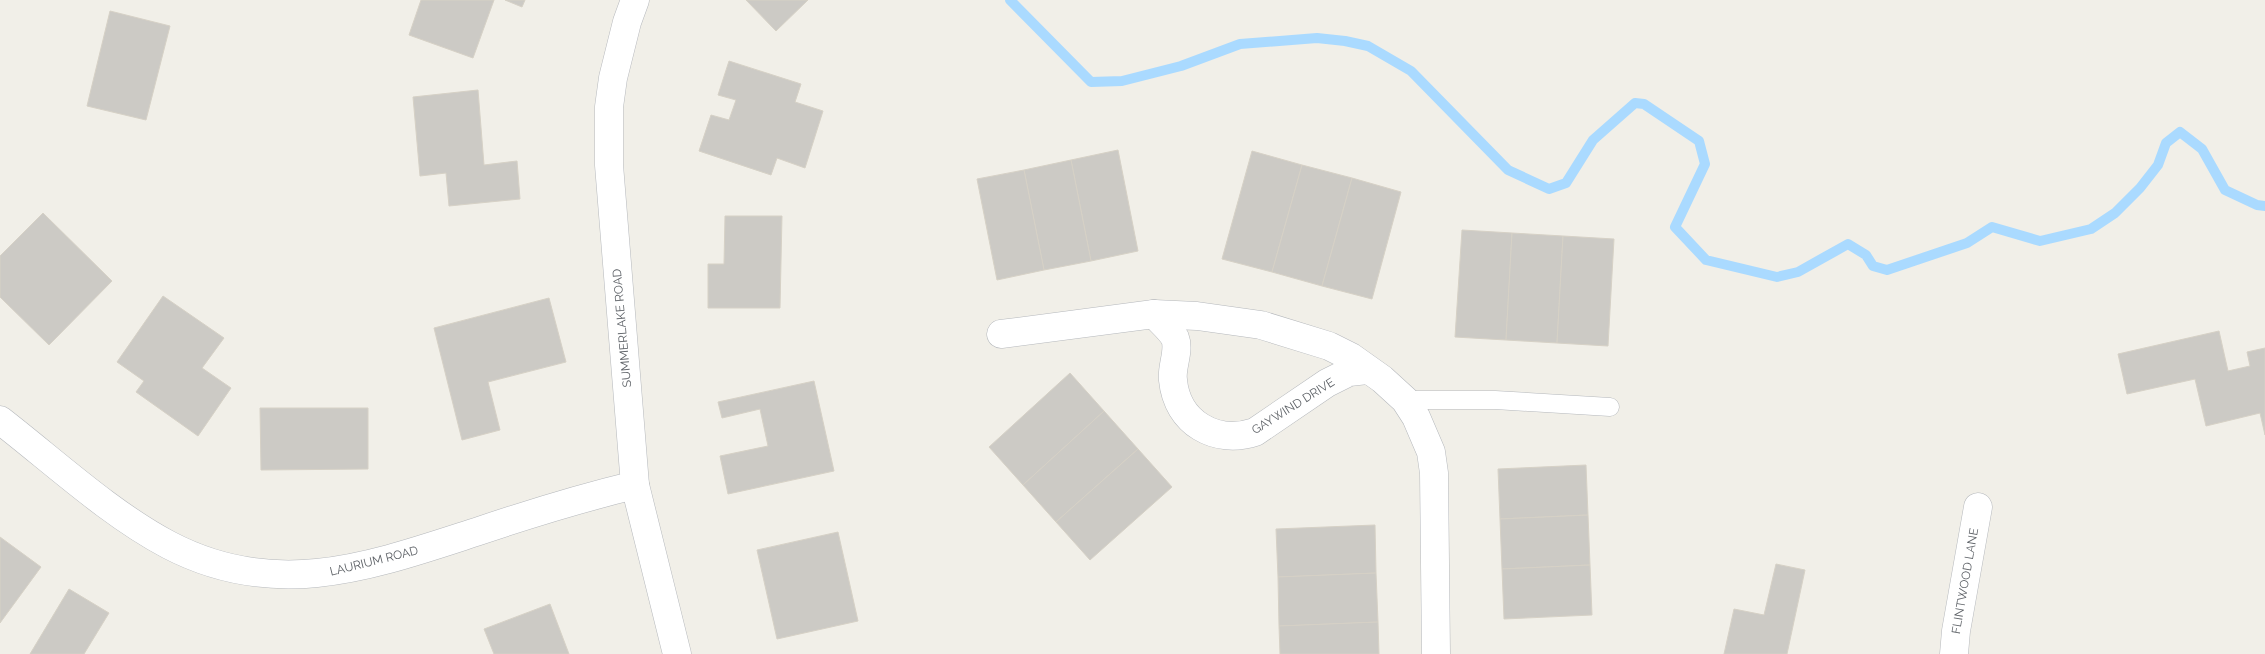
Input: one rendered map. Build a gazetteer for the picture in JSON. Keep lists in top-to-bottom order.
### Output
{
  "streets": {
    "street": [
      "SUMMERLAKE ROAD",
      "GAYWIND DRIVE",
      "LAURIUM ROAD",
      "FLINTWOOD LANE"
    ]
  },
  "crossings": [
    ["SUMMERLAKE ROAD", "LAURIUM ROAD"]
  ]
}
